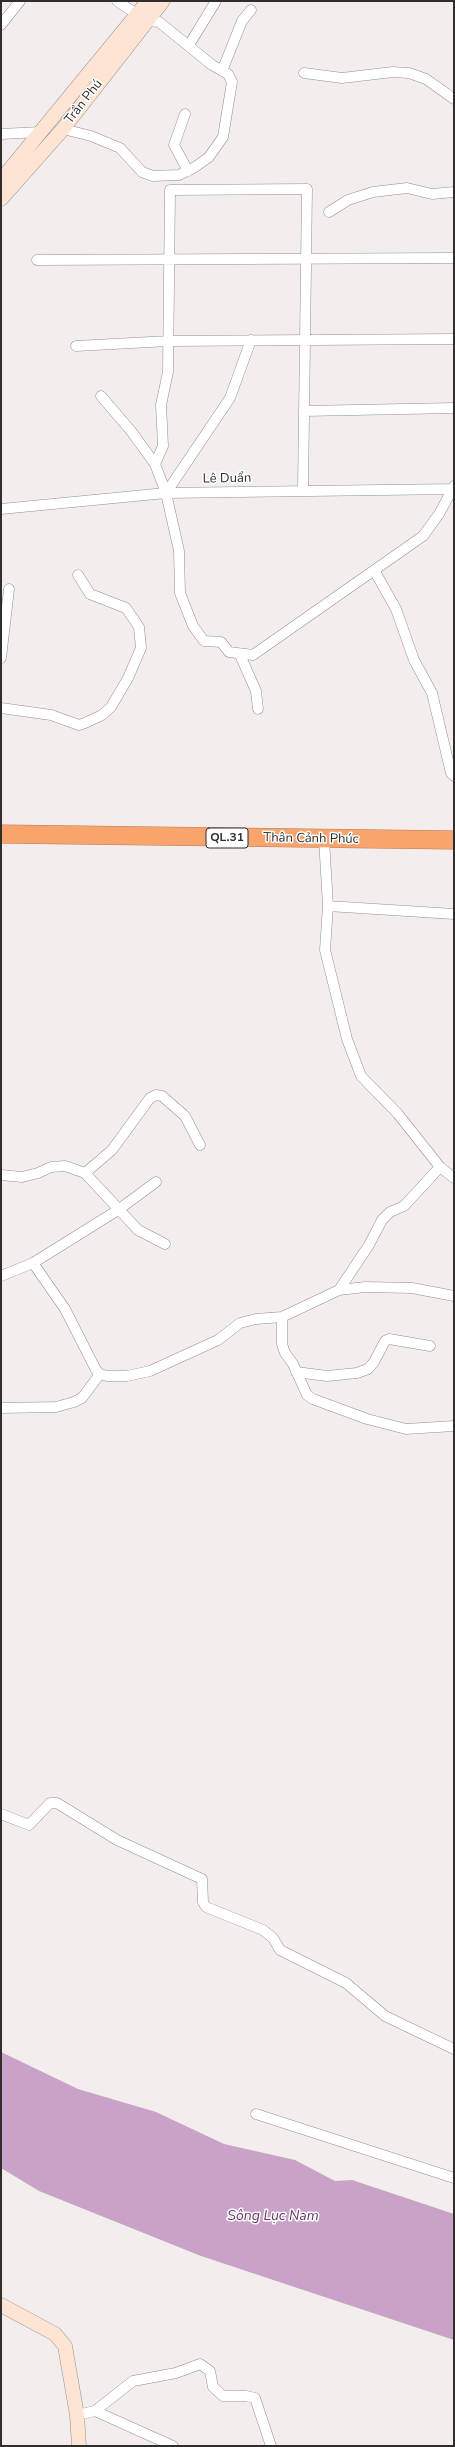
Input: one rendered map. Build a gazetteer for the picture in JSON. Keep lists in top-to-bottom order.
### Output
{
  "streets": {
    "highway": ["QL.31", "Thân Cảnh Phúc"],
    "main road": ["Trần Phú"],
    "street": ["Lê Duẩn"]
  },
  "water": ["Sông Lục Nam"]
}
